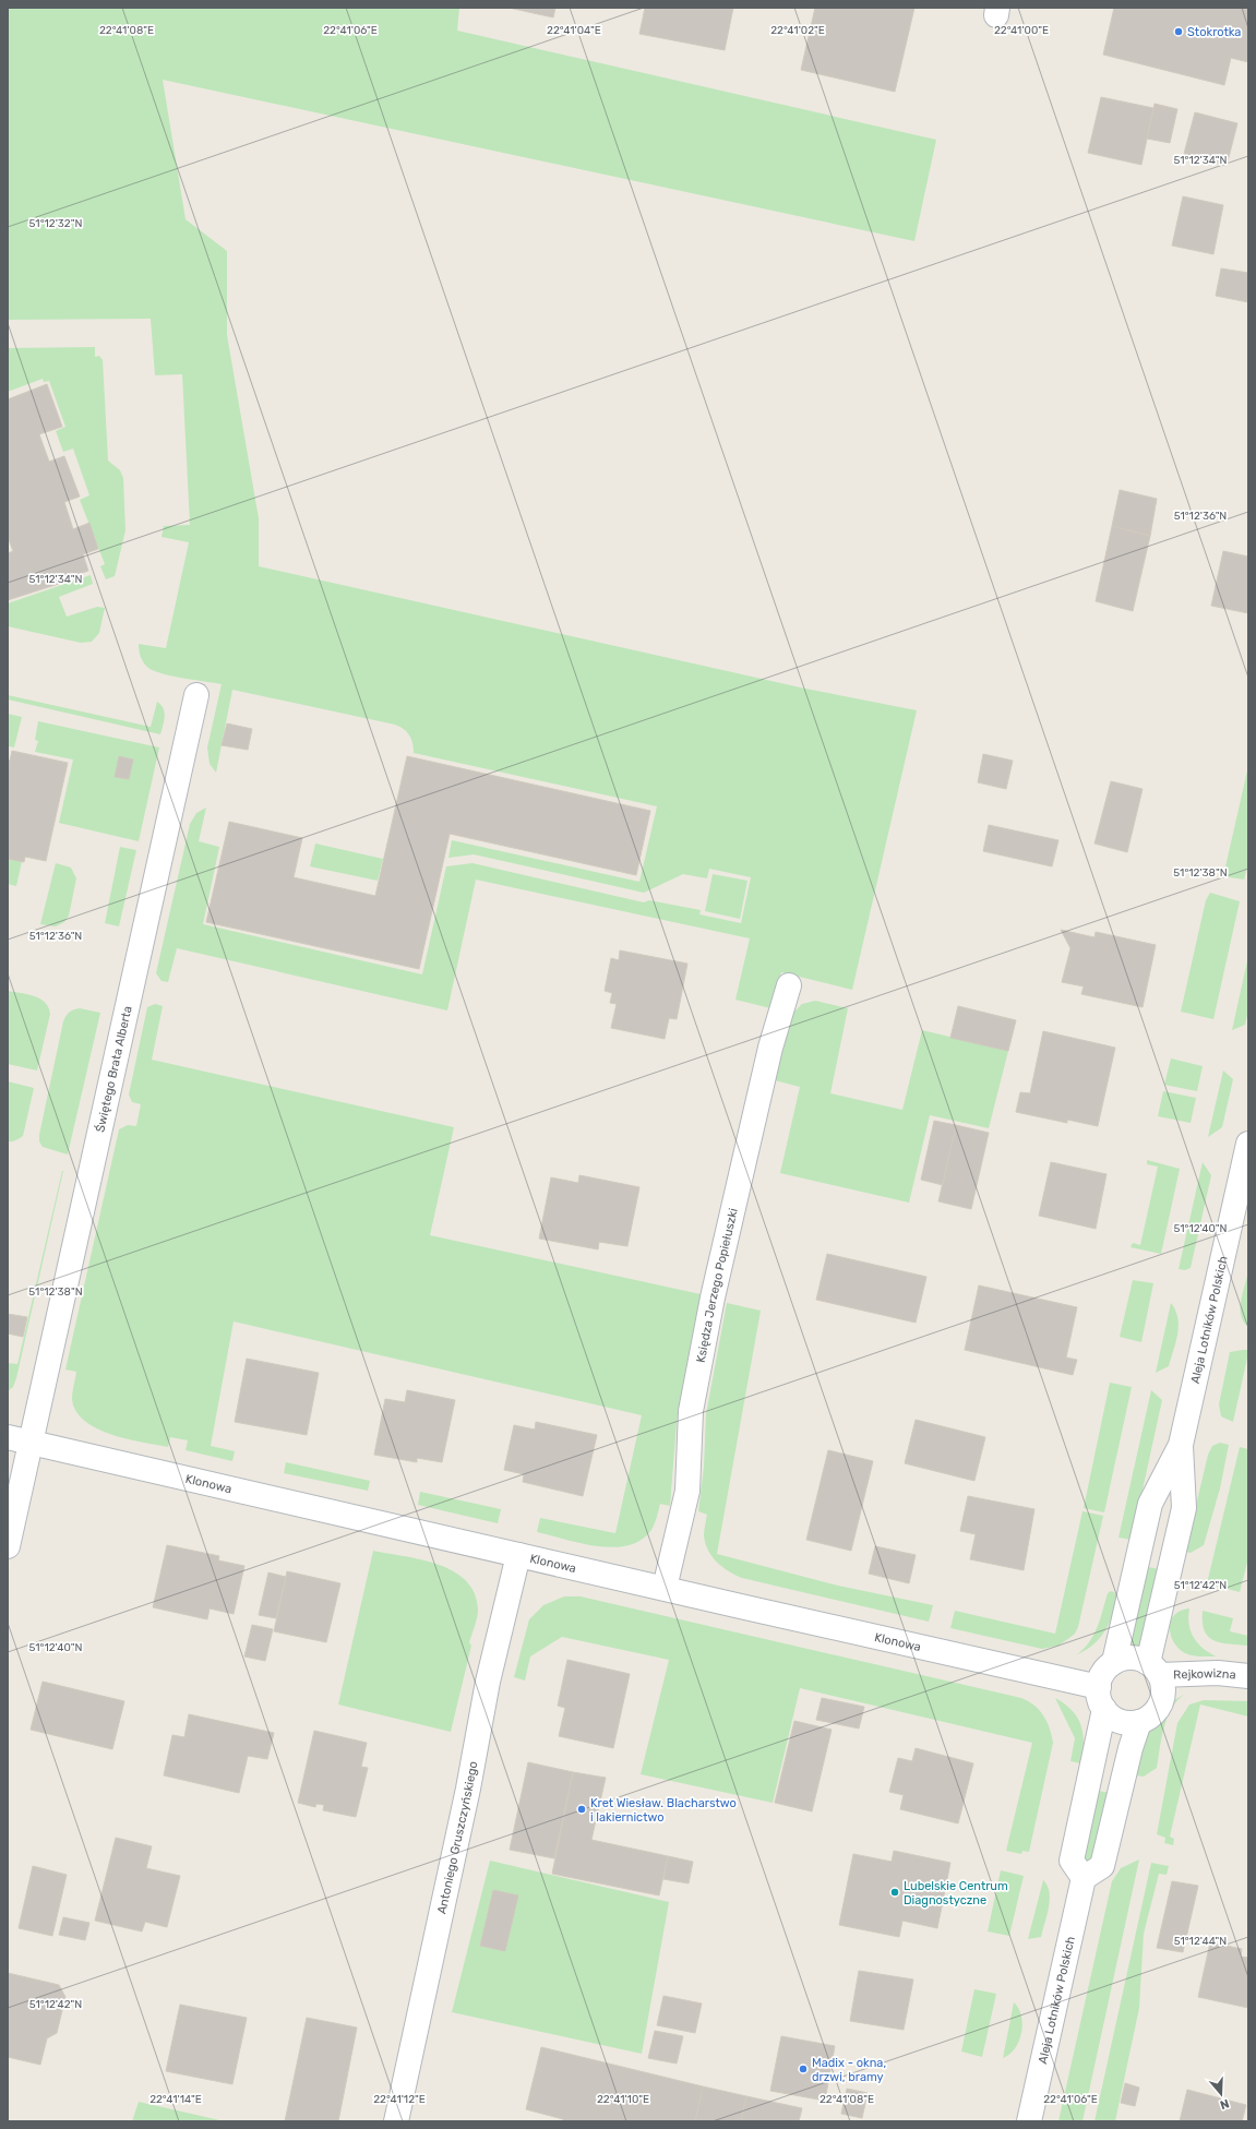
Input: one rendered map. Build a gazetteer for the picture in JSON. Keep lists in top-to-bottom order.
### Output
{
  "streets": {
    "street": [
      "Świętego Brata Alberta",
      "Księdza Jerzego Popiełuszki",
      "Aleja Lotników Polskich",
      "Klonowa",
      "Rejkowizna",
      "Antoniego Gruszczyńskiego"
    ]
  },
  "crossings": [
    ["Świętego Brata Alberta", "Klonowa"],
    ["Księdza Jerzego Popiełuszki", "Klonowa"],
    ["Aleja Lotników Polskich", "Klonowa"],
    ["Aleja Lotników Polskich", "Rejkowizna"],
    ["Klonowa", "Rejkowizna"],
    ["Klonowa", "Antoniego Gruszczyńskiego"]
  ],
  "places": [
    "Stokrotka",
    "Kret Wiesław. Blacharstwo i lakiernictwo",
    "Lubelskie Centrum Diagnostyczne",
    "Madix - okna, drzwi, bramy"
  ],
  "north": "bottom",
  "coordinates": [
    "22°41'08\"E",
    "22°41'06\"E",
    "22°41'04\"E",
    "22°41'02\"E",
    "22°41'00\"E",
    "51°12'34\"N",
    "51°12'32\"N",
    "51°12'36\"N",
    "51°12'38\"N",
    "51°12'40\"N",
    "51°12'42\"N",
    "51°12'44\"N",
    "22°41'14\"E",
    "22°41'12\"E",
    "22°41'10\"E"
  ]
}
